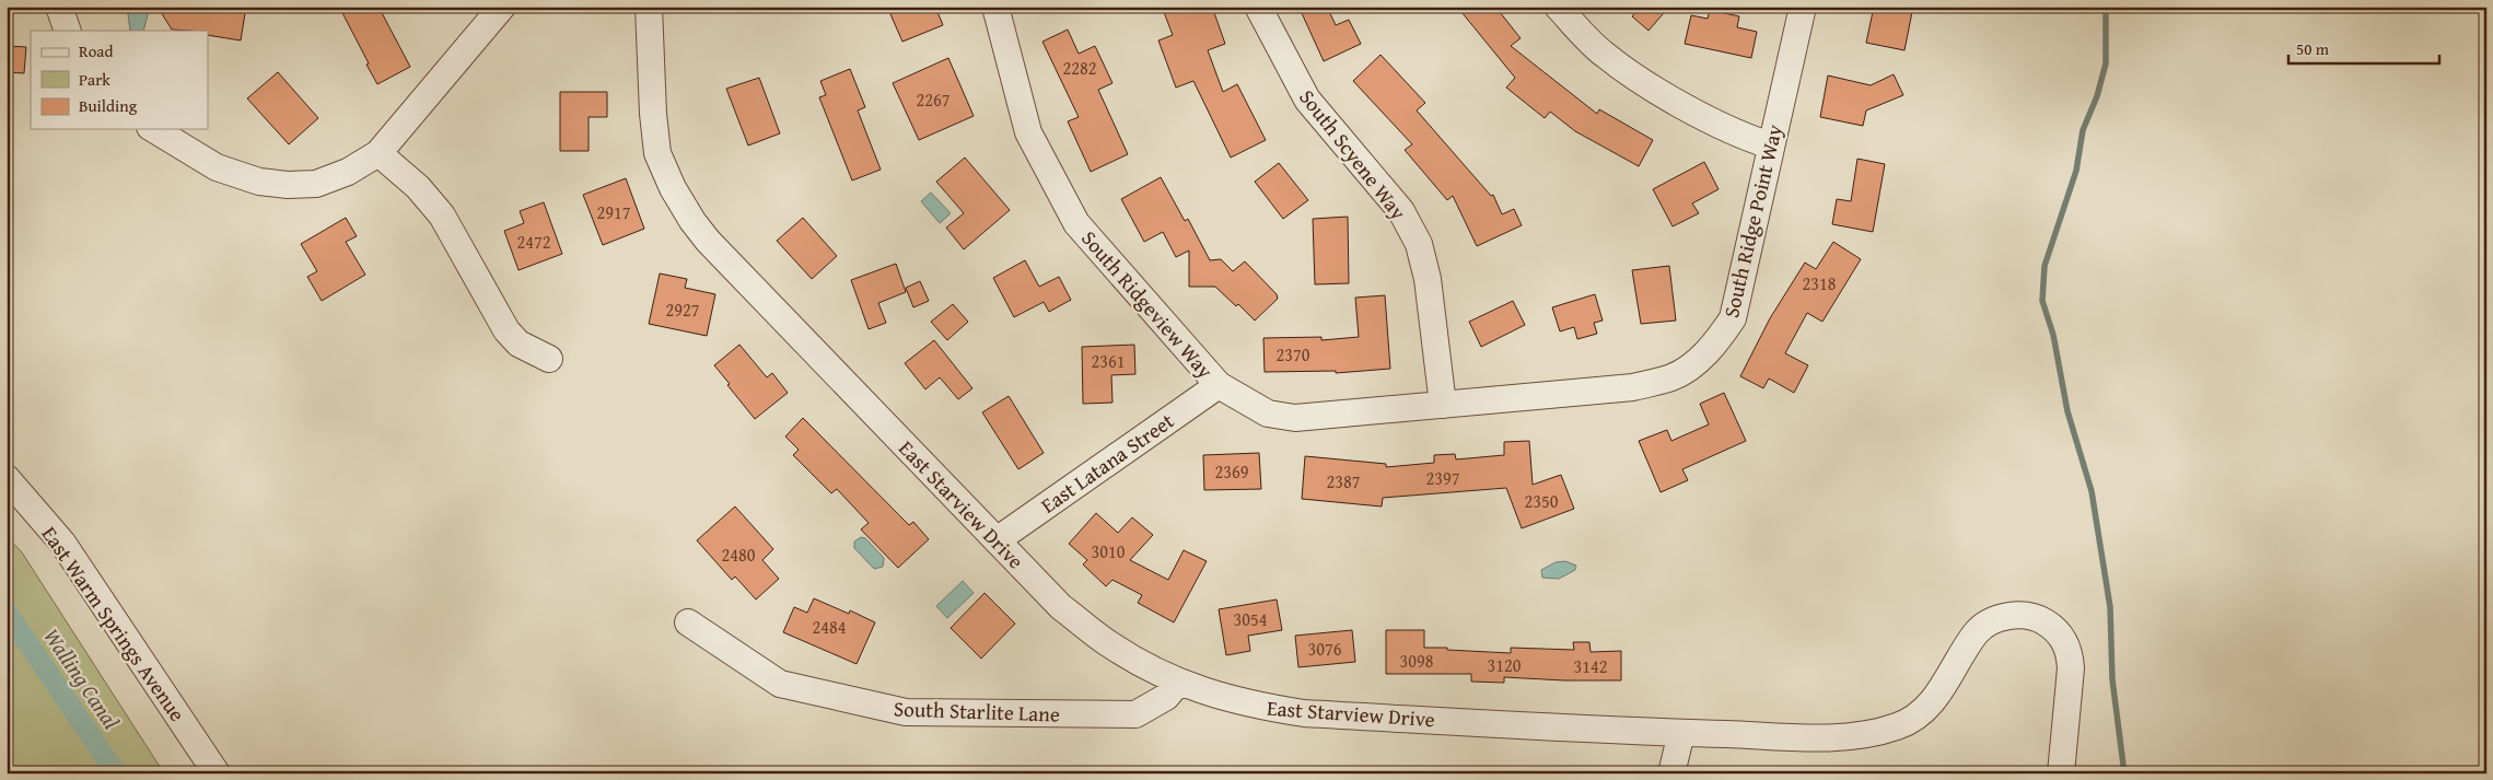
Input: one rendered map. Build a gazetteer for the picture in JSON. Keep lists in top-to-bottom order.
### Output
{
  "streets": {
    "street": [
      "South Scyene Way",
      "South Ridge Point Way",
      "South Ridgeview Way",
      "East Latana Street",
      "East Starview Drive",
      "East Warm Springs Avenue",
      "South Starlite Lane"
    ]
  },
  "crossings": [
    ["South Scyene Way", "South Ridge Point Way"],
    ["South Scyene Way", "South Ridgeview Way"],
    ["South Ridge Point Way", "South Ridgeview Way"],
    ["South Ridgeview Way", "East Latana Street"],
    ["East Latana Street", "East Starview Drive"],
    ["East Starview Drive", "South Starlite Lane"]
  ],
  "water": ["Walling Canal"],
  "house_numbers": [
    "2282",
    "2267",
    "2917",
    "2472",
    "2318",
    "2927",
    "2370",
    "2361",
    "2369",
    "2397",
    "2387",
    "2350",
    "3010",
    "2480",
    "3054",
    "2484",
    "3076",
    "3098",
    "3120",
    "3142"
  ],
  "legend": ["Road", "Park", "Building"],
  "scale_bar": "50 m"
}
